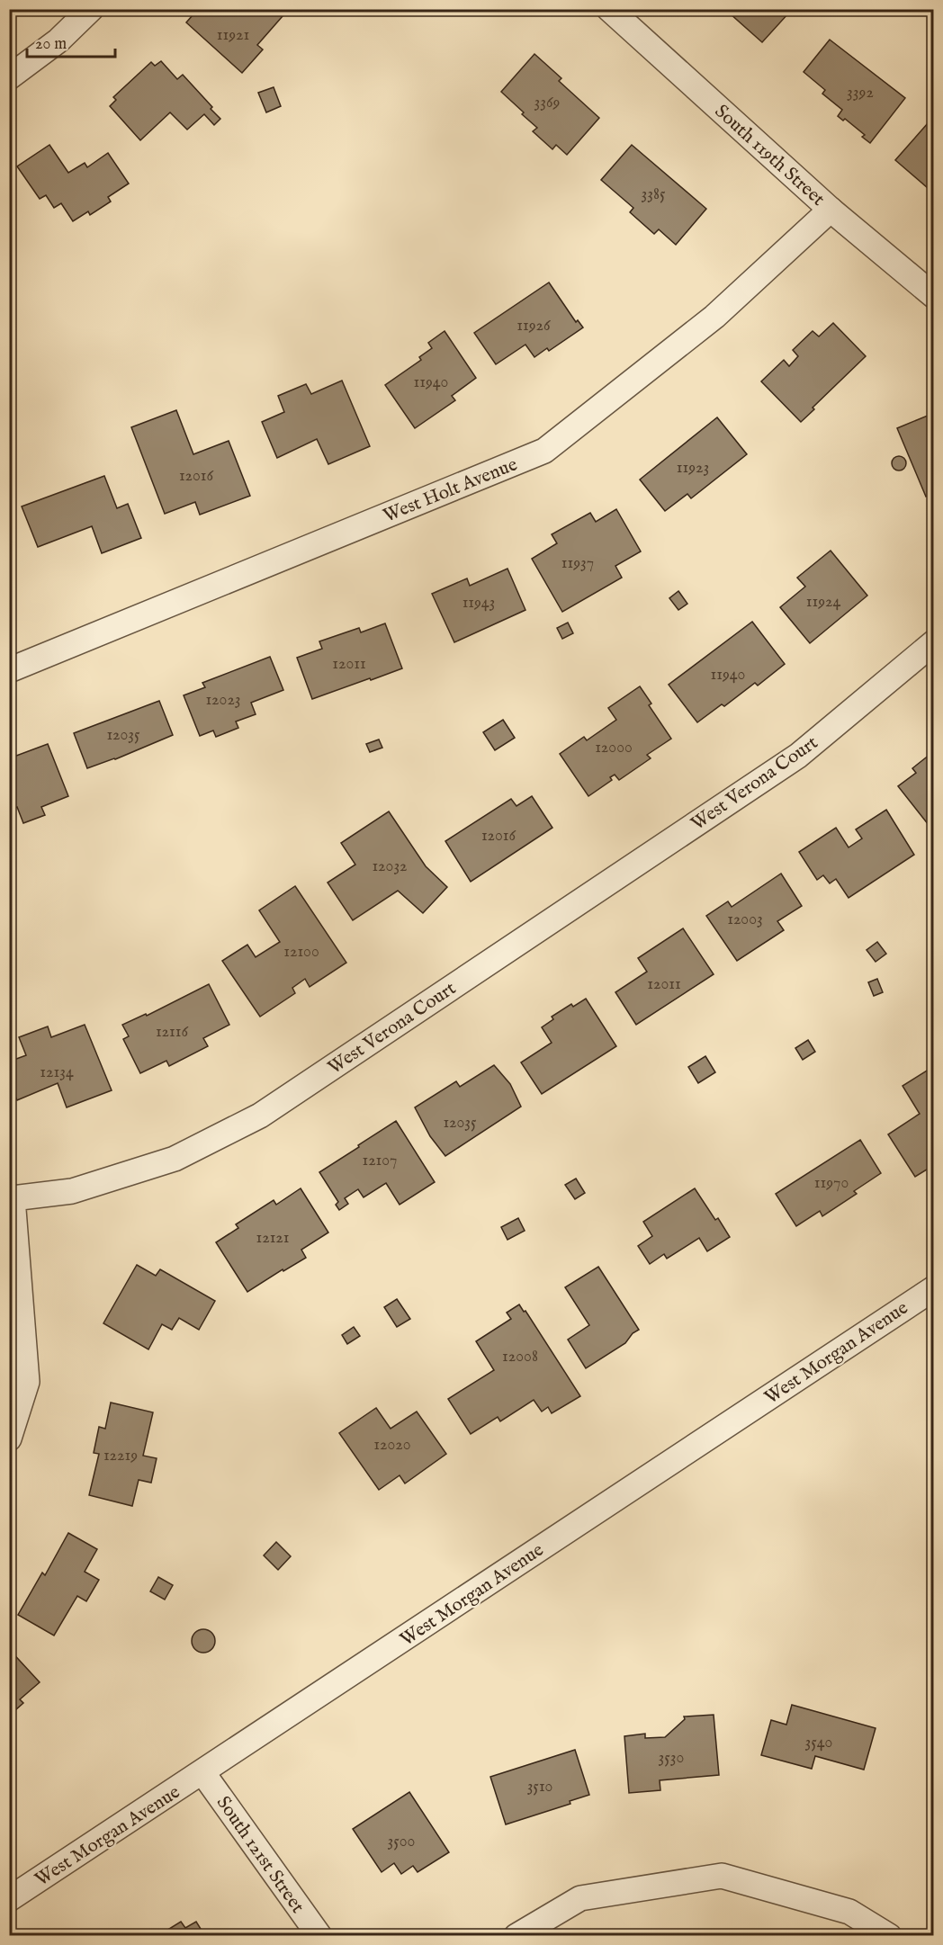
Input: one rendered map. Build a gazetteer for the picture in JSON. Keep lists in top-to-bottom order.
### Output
{
  "streets": {
    "street": [
      "South 119th Street",
      "West Holt Avenue",
      "West Verona Court",
      "West Morgan Avenue",
      "South 121st Street"
    ]
  },
  "crossings": [
    ["South 119th Street", "West Holt Avenue"],
    ["West Morgan Avenue", "South 121st Street"]
  ],
  "house_numbers": [
    "11921",
    "3392",
    "3369",
    "3385",
    "11926",
    "11940",
    "11923",
    "12016",
    "11937",
    "11924",
    "11943",
    "12011",
    "11940",
    "12023",
    "12035",
    "12000",
    "12016",
    "12032",
    "12003",
    "12100",
    "12011",
    "12116",
    "12134",
    "12035",
    "12107",
    "11970",
    "12121",
    "12008",
    "12020",
    "12219",
    "3540",
    "3530",
    "3510",
    "3500"
  ],
  "scale_bar": "20 m"
}
